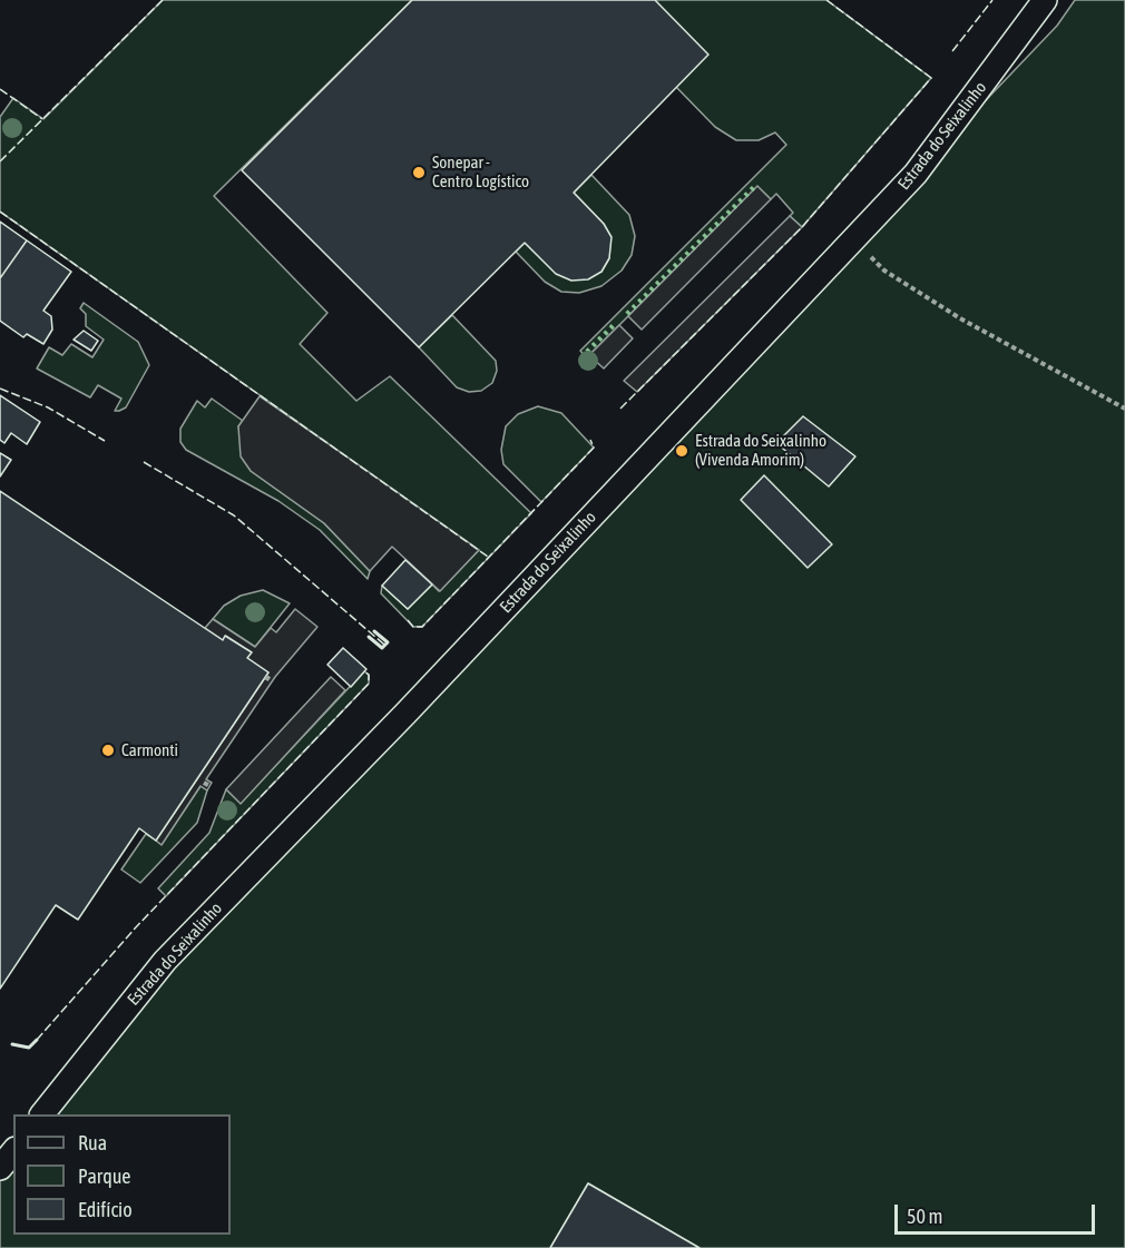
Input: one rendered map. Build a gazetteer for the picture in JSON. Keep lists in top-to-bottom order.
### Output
{
  "streets": {
    "street": ["Estrada do Seixalinho"]
  },
  "places": ["Sonepar - Centro Logístico", "Estrada do Seixalinho (Vivenda Amorim)", "Carmonti"],
  "legend": ["Rua", "Parque", "Edifício"],
  "scale_bar": "50 m"
}
